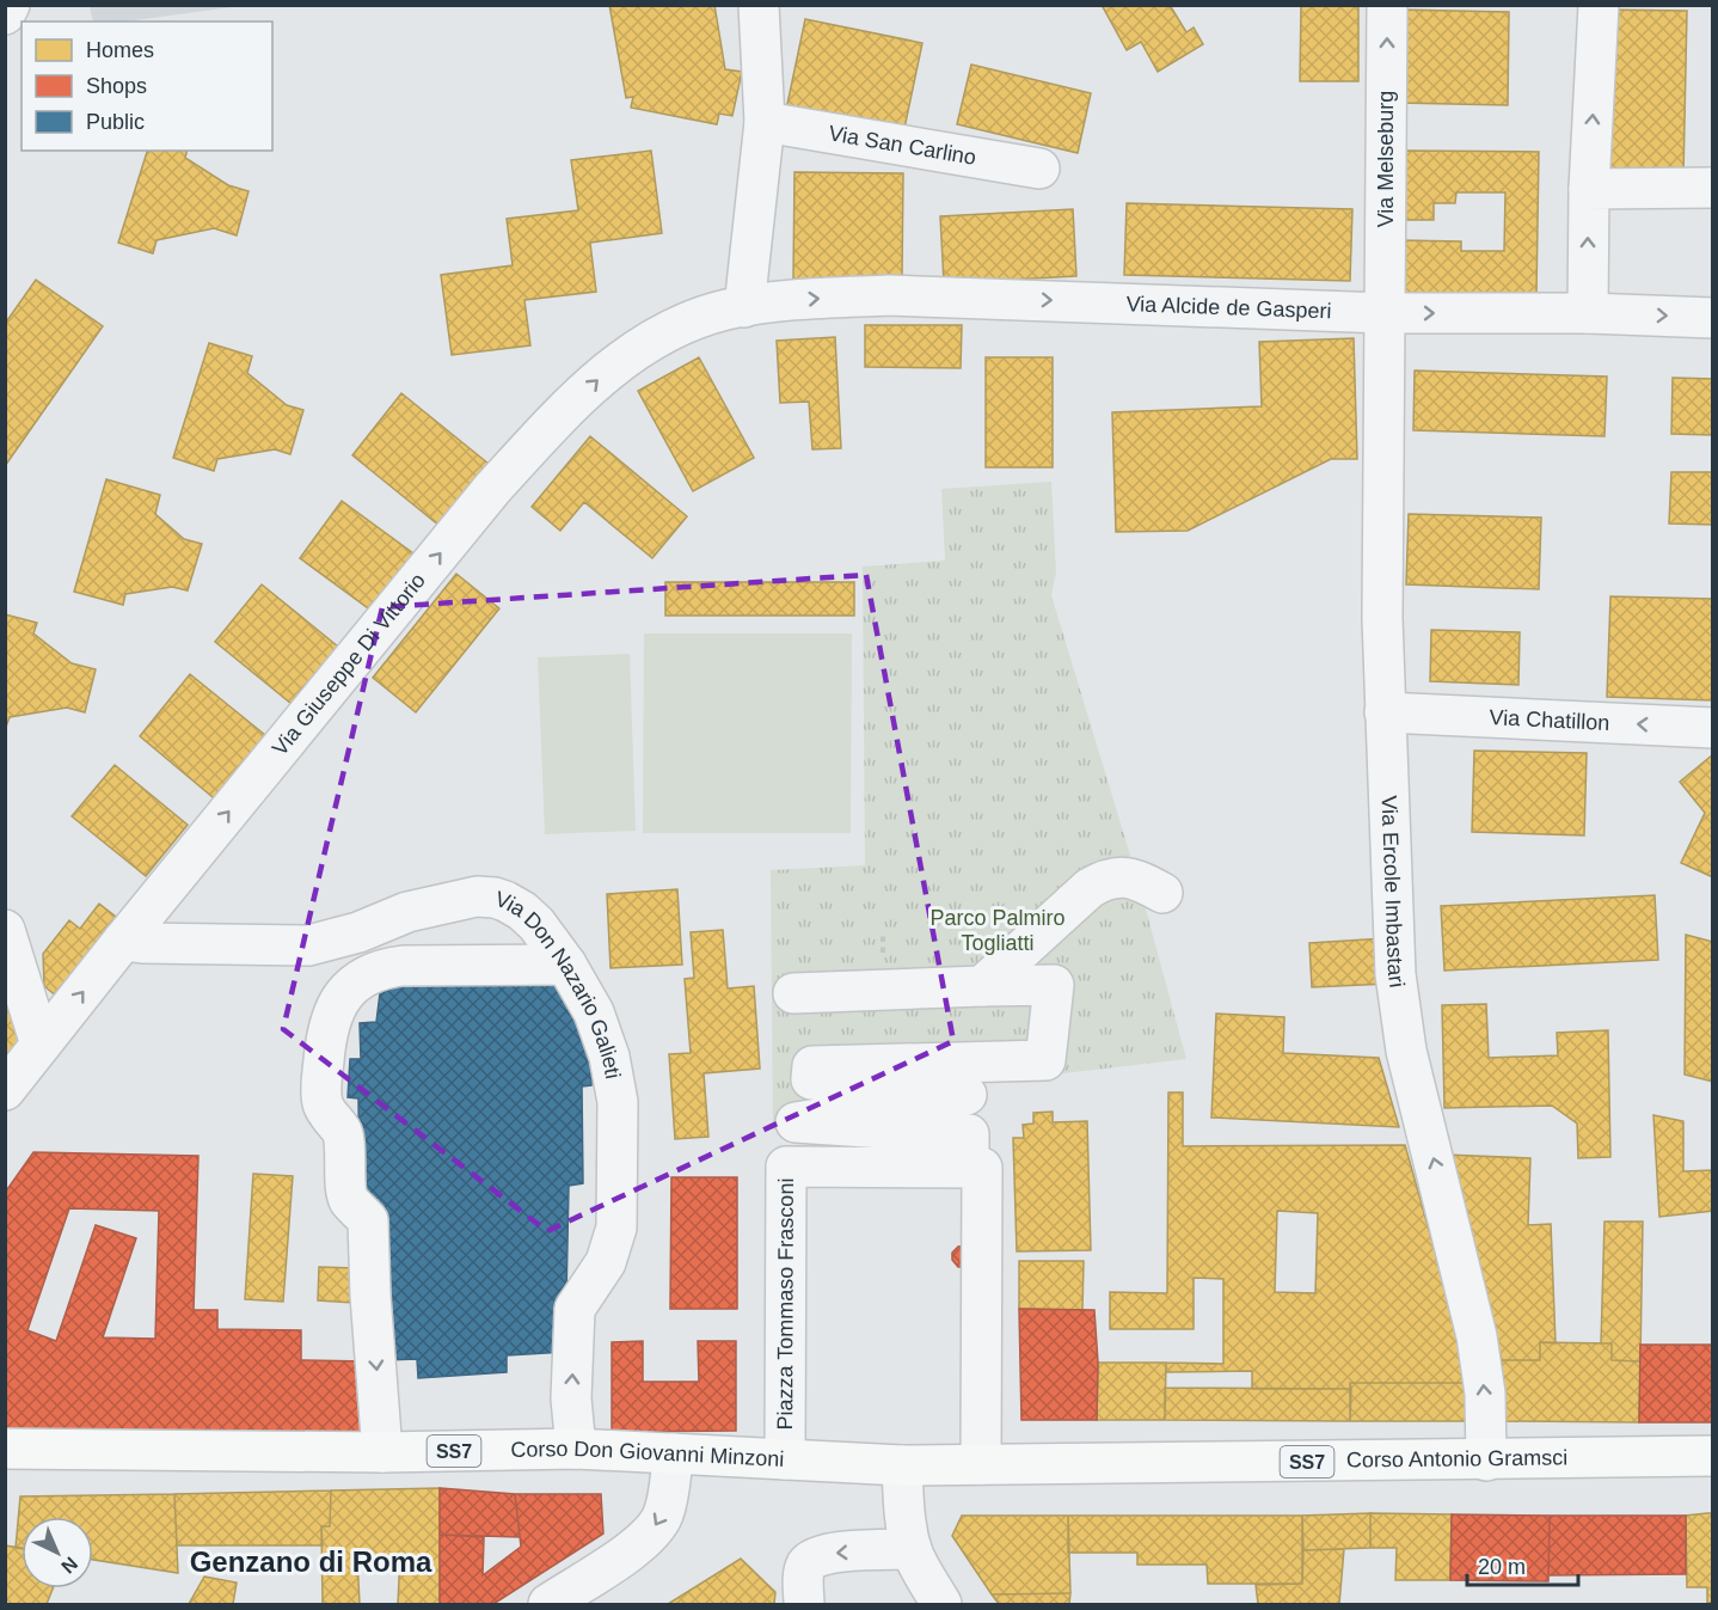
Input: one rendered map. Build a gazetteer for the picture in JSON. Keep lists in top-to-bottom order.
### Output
{
  "streets": {
    "main road": ["SS7", "Corso Don Giovanni Minzoni", "Corso Antonio Gramsci"],
    "street": [
      "Via San Carlino",
      "Via Melseburg",
      "Via Alcide de Gasperi",
      "Via Giuseppe Di Vittorio",
      "Via Chatillon",
      "Via Ercole Imbastari",
      "Via Don Nazario Galieti",
      "Piazza Tommaso Frasconi"
    ]
  },
  "crossings": [
    ["Via Melseburg", "Via Alcide de Gasperi"],
    ["Via Melseburg", "Via Ercole Imbastari"],
    ["Via Alcide de Gasperi", "Via Giuseppe Di Vittorio"],
    ["Via Alcide de Gasperi", "Via Ercole Imbastari"],
    ["Via Giuseppe Di Vittorio", "Via Don Nazario Galieti"],
    ["Via Chatillon", "Via Ercole Imbastari"],
    ["Via Ercole Imbastari", "Corso Antonio Gramsci"],
    ["Via Don Nazario Galieti", "Corso Don Giovanni Minzoni"],
    ["Piazza Tommaso Frasconi", "Corso Don Giovanni Minzoni"],
    ["Corso Don Giovanni Minzoni", "Corso Antonio Gramsci"]
  ],
  "one_way": [
    "Via Alcide de Gasperi",
    "Via Giuseppe Di Vittorio",
    "Via Chatillon",
    "Via Ercole Imbastari",
    "Via Don Nazario Galieti"
  ],
  "districts": ["Genzano di Roma"],
  "parks": ["Parco Palmiro Togliatti"],
  "legend": ["Homes", "Shops", "Public"],
  "scale_bar": "20 m",
  "north": "bottom right"
}
